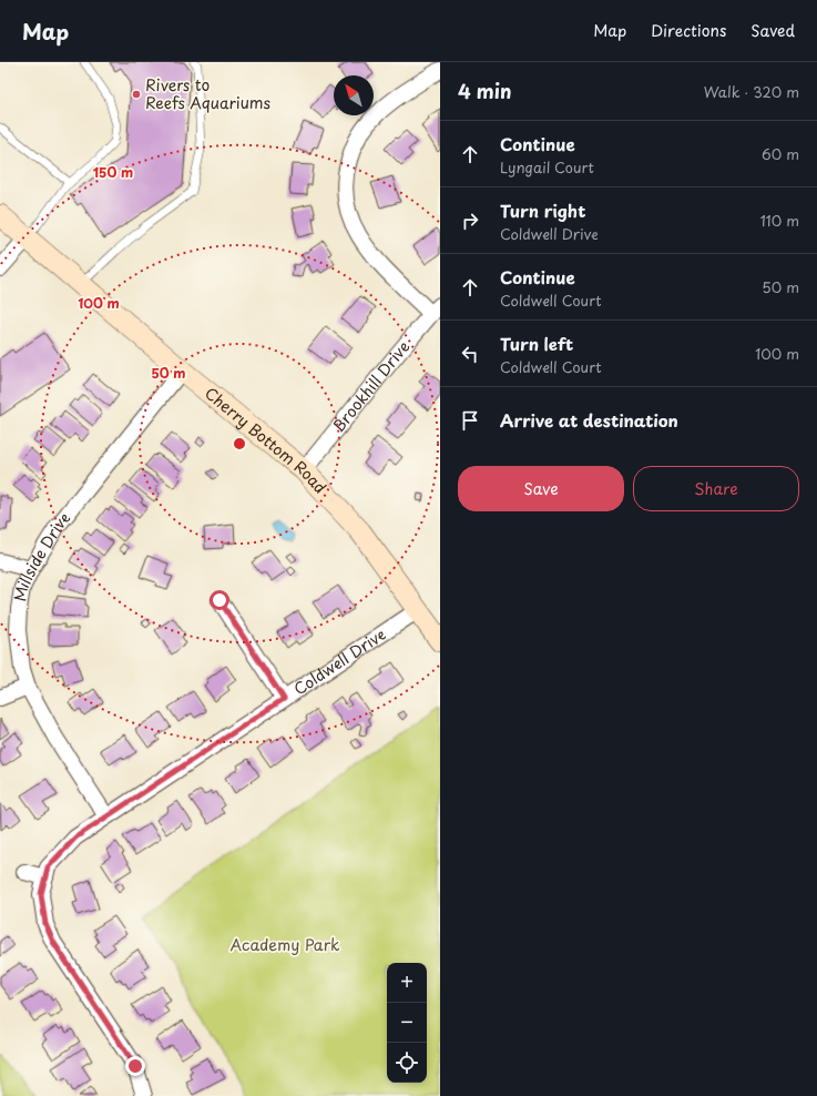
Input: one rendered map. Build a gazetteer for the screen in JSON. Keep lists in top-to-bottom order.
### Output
{
  "streets": {
    "main road": ["Cherry Bottom Road"],
    "street": ["Brookhill Drive", "Millside Drive", "Coldwell Drive"]
  },
  "crossings": [
    ["Brookhill Drive", "Cherry Bottom Road"],
    ["Cherry Bottom Road", "Millside Drive"],
    ["Cherry Bottom Road", "Coldwell Drive"],
    ["Millside Drive", "Coldwell Drive"]
  ],
  "parks": ["Academy Park"],
  "places": ["Rivers to Reefs Aquariums"],
  "north": "top left",
  "page": {
    "header": "Map",
    "nav": ["Map", "Directions", "Saved"],
    "heading": ["4 min", "Walk · 320 m"],
    "list": [
      ["Continue", "Lyngail Court", "60 m"],
      ["Turn right", "Coldwell Drive", "110 m"],
      ["Continue", "Coldwell Court", "50 m"],
      ["Turn left", "Coldwell Court", "100 m"],
      "Arrive at destination"
    ],
    "buttons": ["Save", "Share"],
    "map_buttons": ["+", "−"]
  },
  "rings": ["150 m", "100 m", "50 m"]
}
